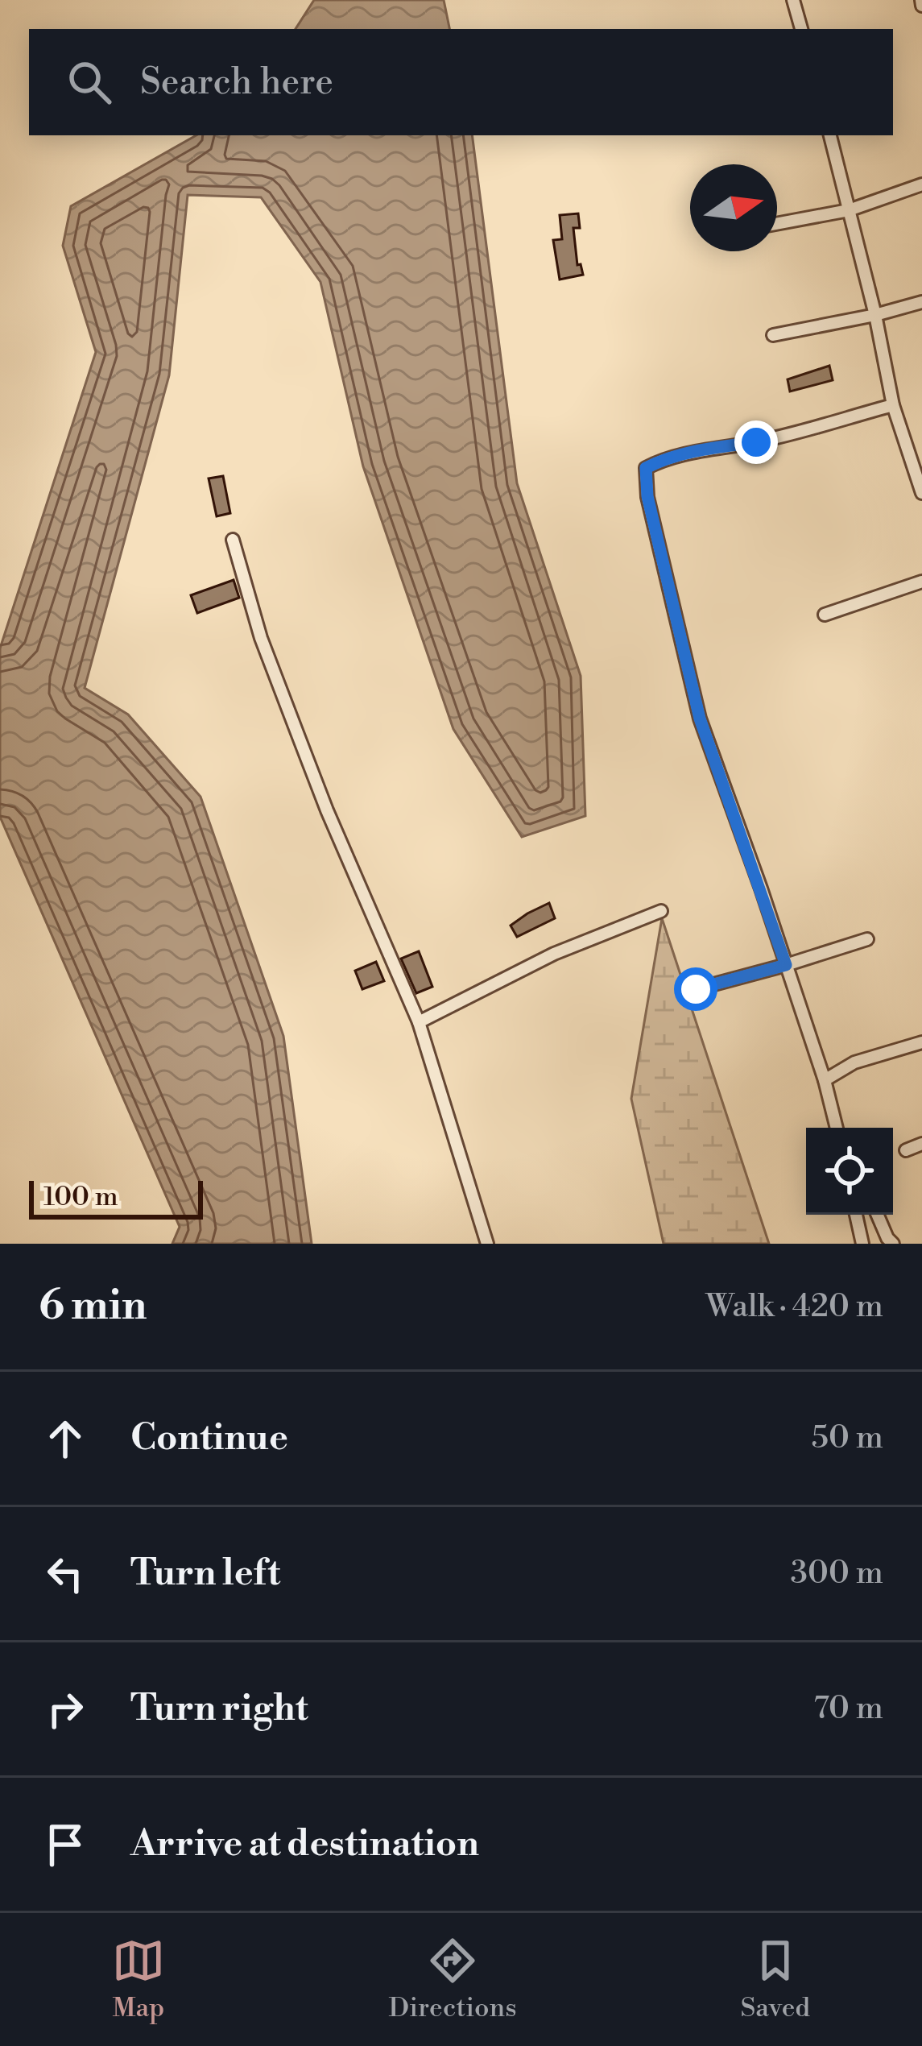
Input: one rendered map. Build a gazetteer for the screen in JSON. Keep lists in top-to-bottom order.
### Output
{
  "scale_bar": "100 m",
  "north": "right",
  "page": {
    "search": "Search here",
    "scale": "100 m",
    "heading": ["6 min", "Walk · 420 m"],
    "list": [
      ["Continue", "50 m"],
      ["Turn left", "300 m"],
      ["Turn right", "70 m"],
      "Arrive at destination"
    ],
    "nav": ["Map", "Directions", "Saved"]
  }
}
